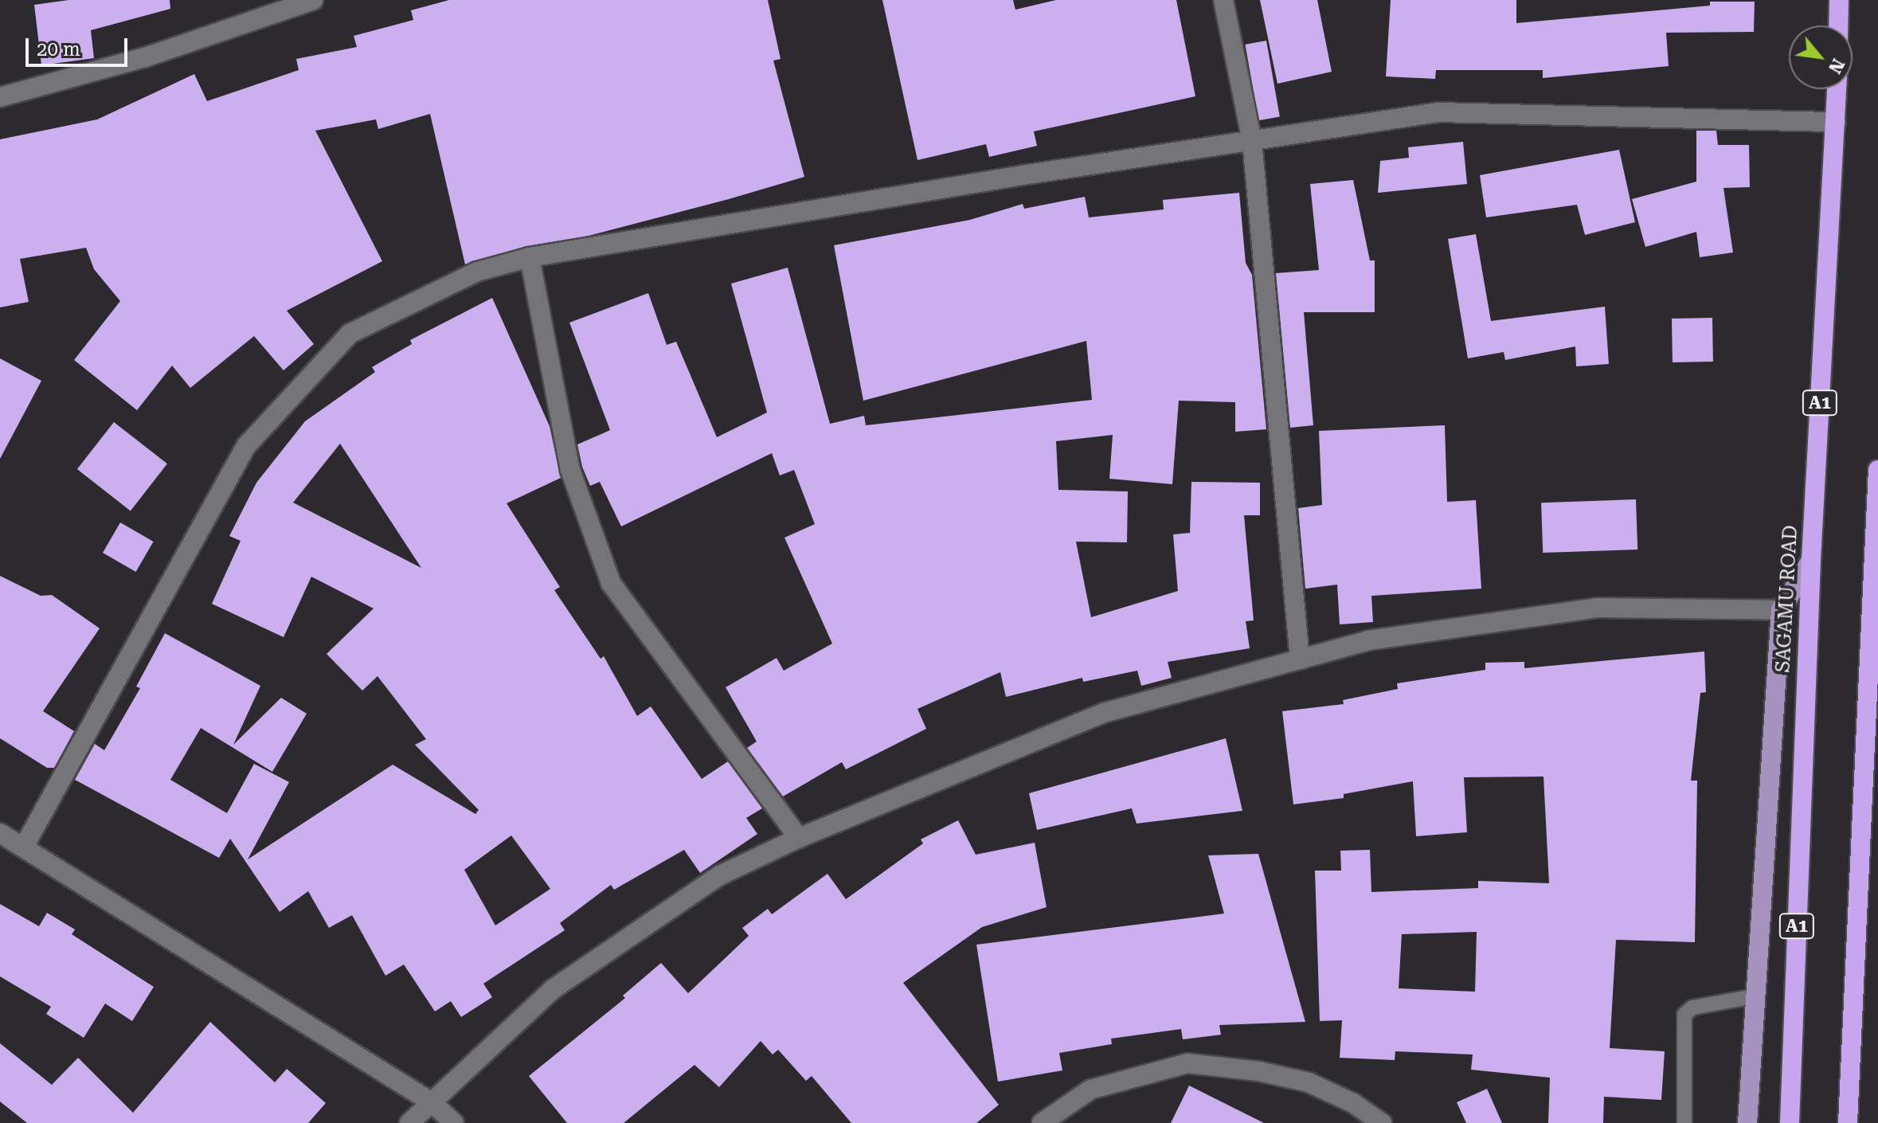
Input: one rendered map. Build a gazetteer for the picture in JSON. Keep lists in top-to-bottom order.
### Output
{
  "streets": {
    "highway": ["A1", "SAGAMU ROAD"]
  },
  "scale_bar": "20 m",
  "north": "bottom right"
}
